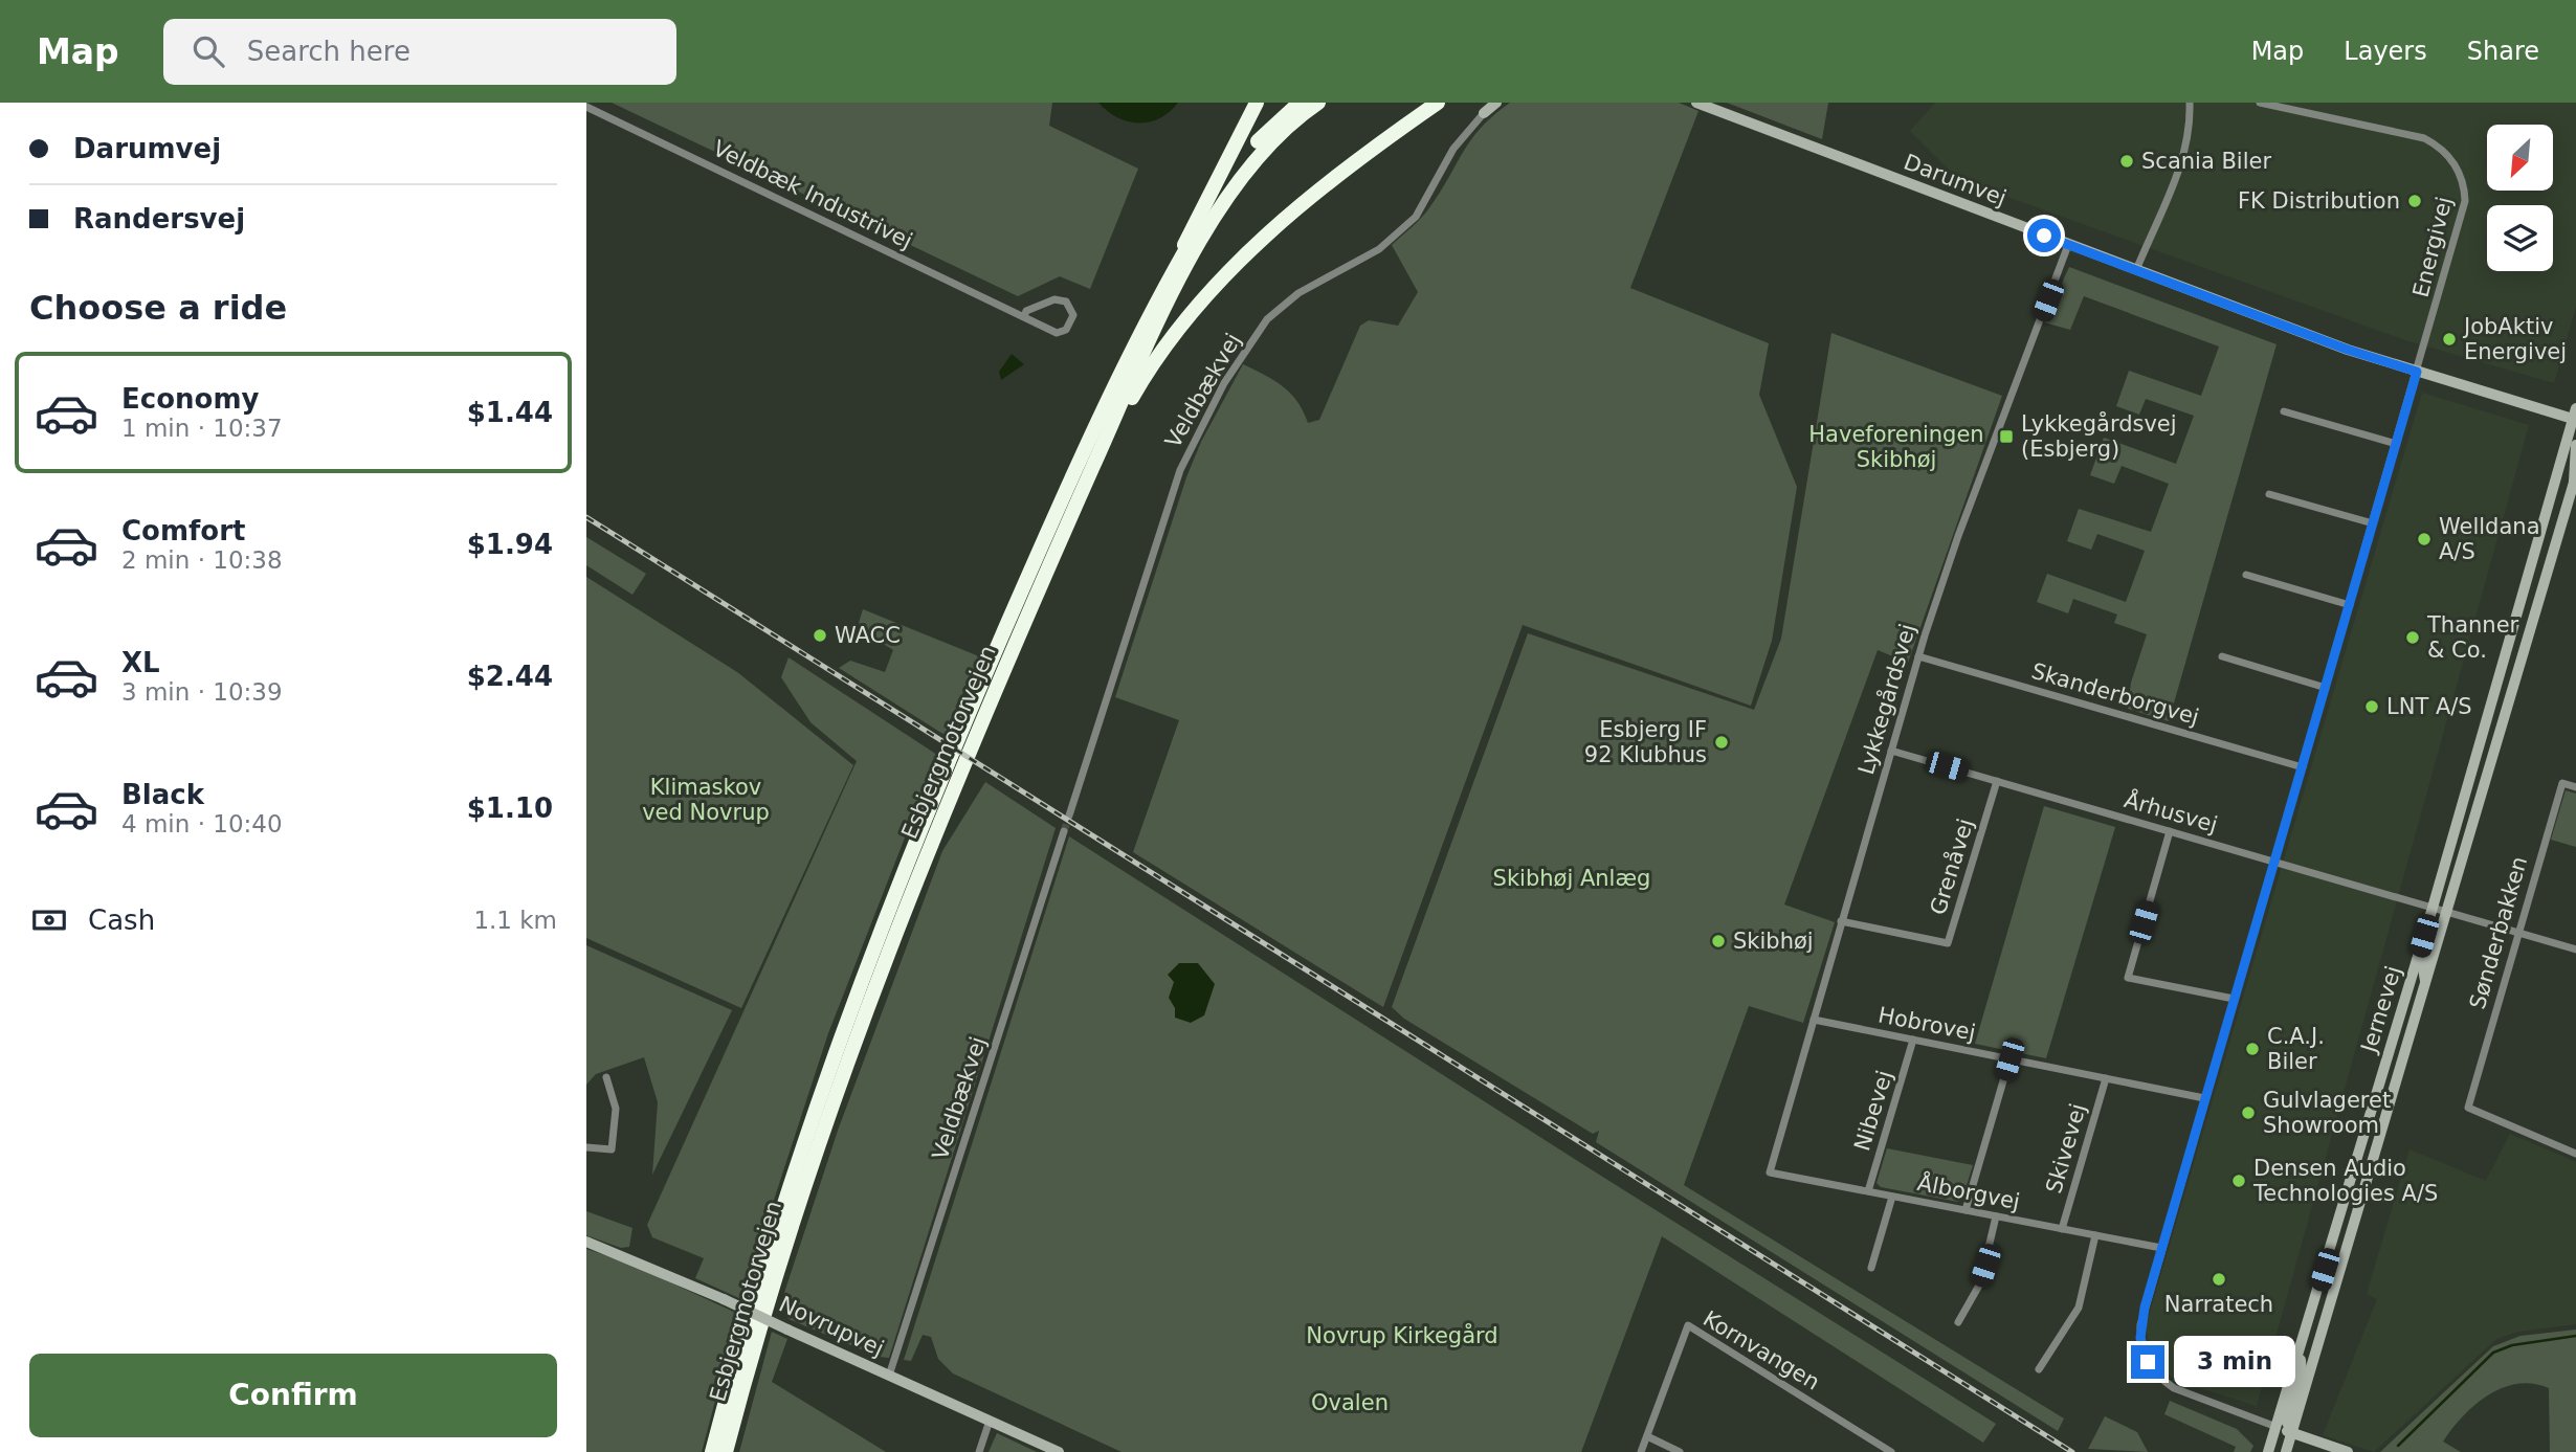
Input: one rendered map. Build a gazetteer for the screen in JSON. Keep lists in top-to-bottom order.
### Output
{
  "streets": {
    "highway": ["Esbjergmotorvejen"],
    "main road": ["Darumvej", "Jernevej", "Novrupvej"],
    "street": [
      "Veldbæk Industrivej",
      "Energivej",
      "Veldbækvej",
      "Skanderborgvej",
      "Lykkegårdsvej",
      "Århusvej",
      "Grenåvej",
      "Sønderbakken",
      "Hobrovej",
      "Nibevej",
      "Skivevej",
      "Ålborgvej",
      "Kornvangen"
    ]
  },
  "crossings": [
    ["Darumvej", "Energivej"],
    ["Darumvej", "Lykkegårdsvej"],
    ["Darumvej", "Jernevej"],
    ["Energivej", "Skanderborgvej"],
    ["Energivej", "Århusvej"],
    ["Energivej", "Jernevej"],
    ["Energivej", "Hobrovej"],
    ["Energivej", "Ålborgvej"],
    ["Veldbækvej", "Novrupvej"],
    ["Skanderborgvej", "Lykkegårdsvej"],
    ["Lykkegårdsvej", "Århusvej"],
    ["Lykkegårdsvej", "Grenåvej"],
    ["Lykkegårdsvej", "Hobrovej"],
    ["Lykkegårdsvej", "Ålborgvej"],
    ["Århusvej", "Grenåvej"],
    ["Århusvej", "Sønderbakken"],
    ["Århusvej", "Jernevej"],
    ["Hobrovej", "Nibevej"],
    ["Hobrovej", "Skivevej"],
    ["Nibevej", "Ålborgvej"],
    ["Skivevej", "Ålborgvej"]
  ],
  "parks": [
    "Haveforeningen Skibhøj",
    "Klimaskov ved Novrup",
    "Skibhøj Anlæg",
    "Novrup Kirkegård",
    "Ovalen"
  ],
  "places": {
    "other": [
      "Scania Biler",
      "FK Distribution",
      "JobAktiv Energivej",
      "Welldana A/S",
      "WACC",
      "Thanner & Co.",
      "LNT A/S",
      "Esbjerg IF 92 Klubhus",
      "Skibhøj",
      "C.A.J. Biler",
      "Gulvlageret Showroom",
      "Densen Audio Technologies A/S",
      "Narratech"
    ],
    "transit": ["Lykkegårdsvej (Esbjerg)"]
  },
  "north": "bottom left",
  "page": {
    "header": "Map",
    "search": "Search here",
    "nav": ["Map", "Layers", "Share"],
    "banner": ["Darumvej", "Randersvej"],
    "heading": "Choose a ride",
    "list": [
      {
        "name": "Economy",
        "note": "1 min · 10:37",
        "value": "$1.44"
      },
      {
        "name": "Comfort",
        "note": "2 min · 10:38",
        "value": "$1.94"
      },
      {
        "name": "XL",
        "note": "3 min · 10:39",
        "value": "$2.44"
      },
      {
        "name": "Black",
        "note": "4 min · 10:40",
        "value": "$1.10"
      }
    ],
    "pay": ["Cash", "1.1 km"],
    "bubble": "3 min",
    "buttons": "Confirm"
  }
}
